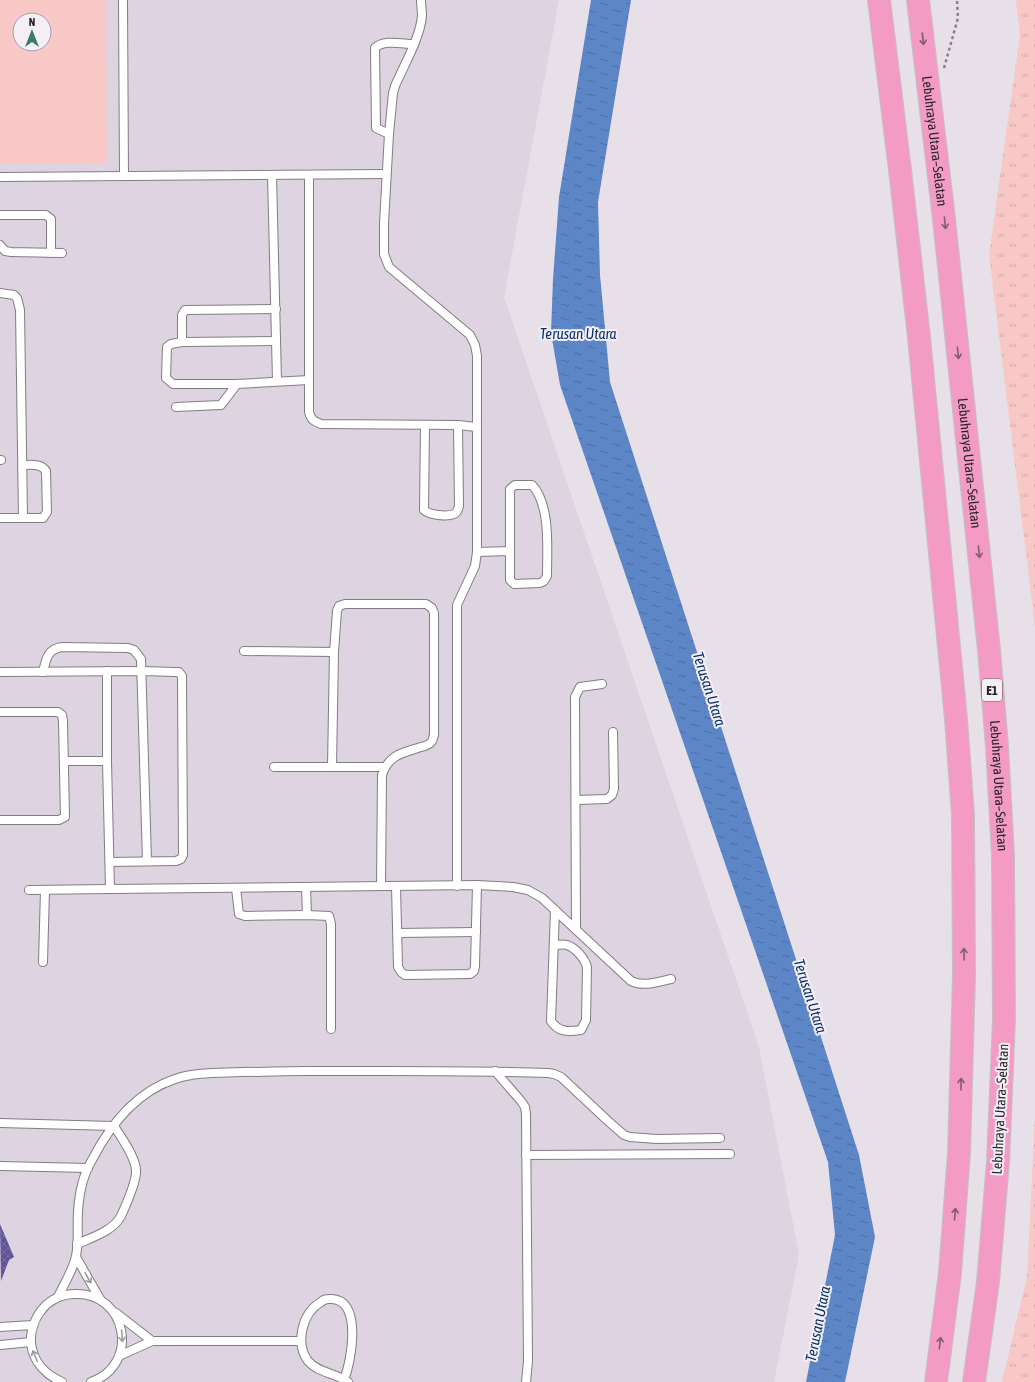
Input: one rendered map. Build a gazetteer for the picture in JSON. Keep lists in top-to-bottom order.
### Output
{
  "streets": {
    "highway": ["Lebuhraya Utara–Selatan", "E1"]
  },
  "water": ["Terusan Utara"],
  "north": "top"
}
